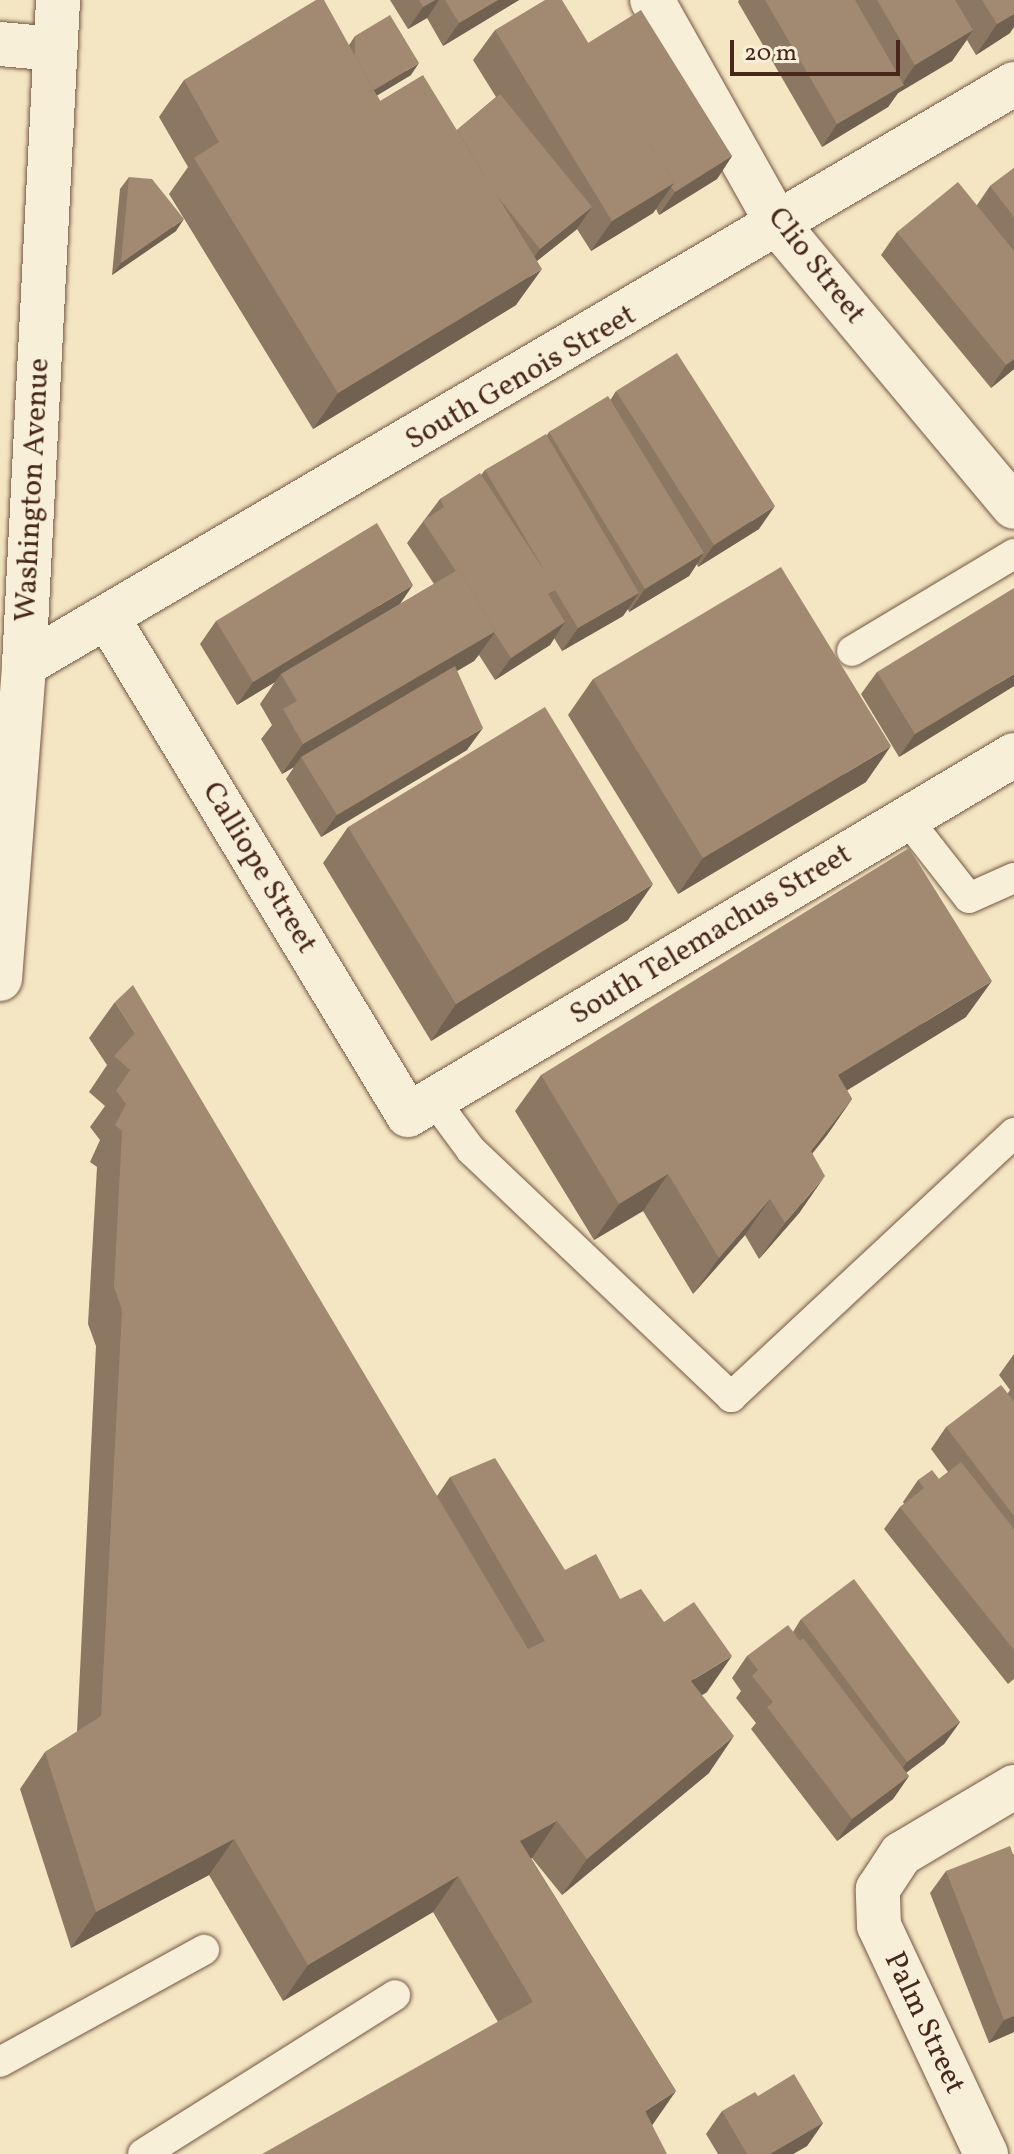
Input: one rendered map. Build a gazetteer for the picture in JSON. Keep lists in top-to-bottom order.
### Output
{
  "streets": {
    "street": [
      "Clio Street",
      "South Genois Street",
      "Washington Avenue",
      "Calliope Street",
      "South Telemachus Street",
      "Palm Street"
    ]
  },
  "crossings": [
    ["Clio Street", "South Genois Street"],
    ["South Genois Street", "Washington Avenue"],
    ["South Genois Street", "Calliope Street"],
    ["Calliope Street", "South Telemachus Street"]
  ],
  "scale_bar": "20 m"
}
